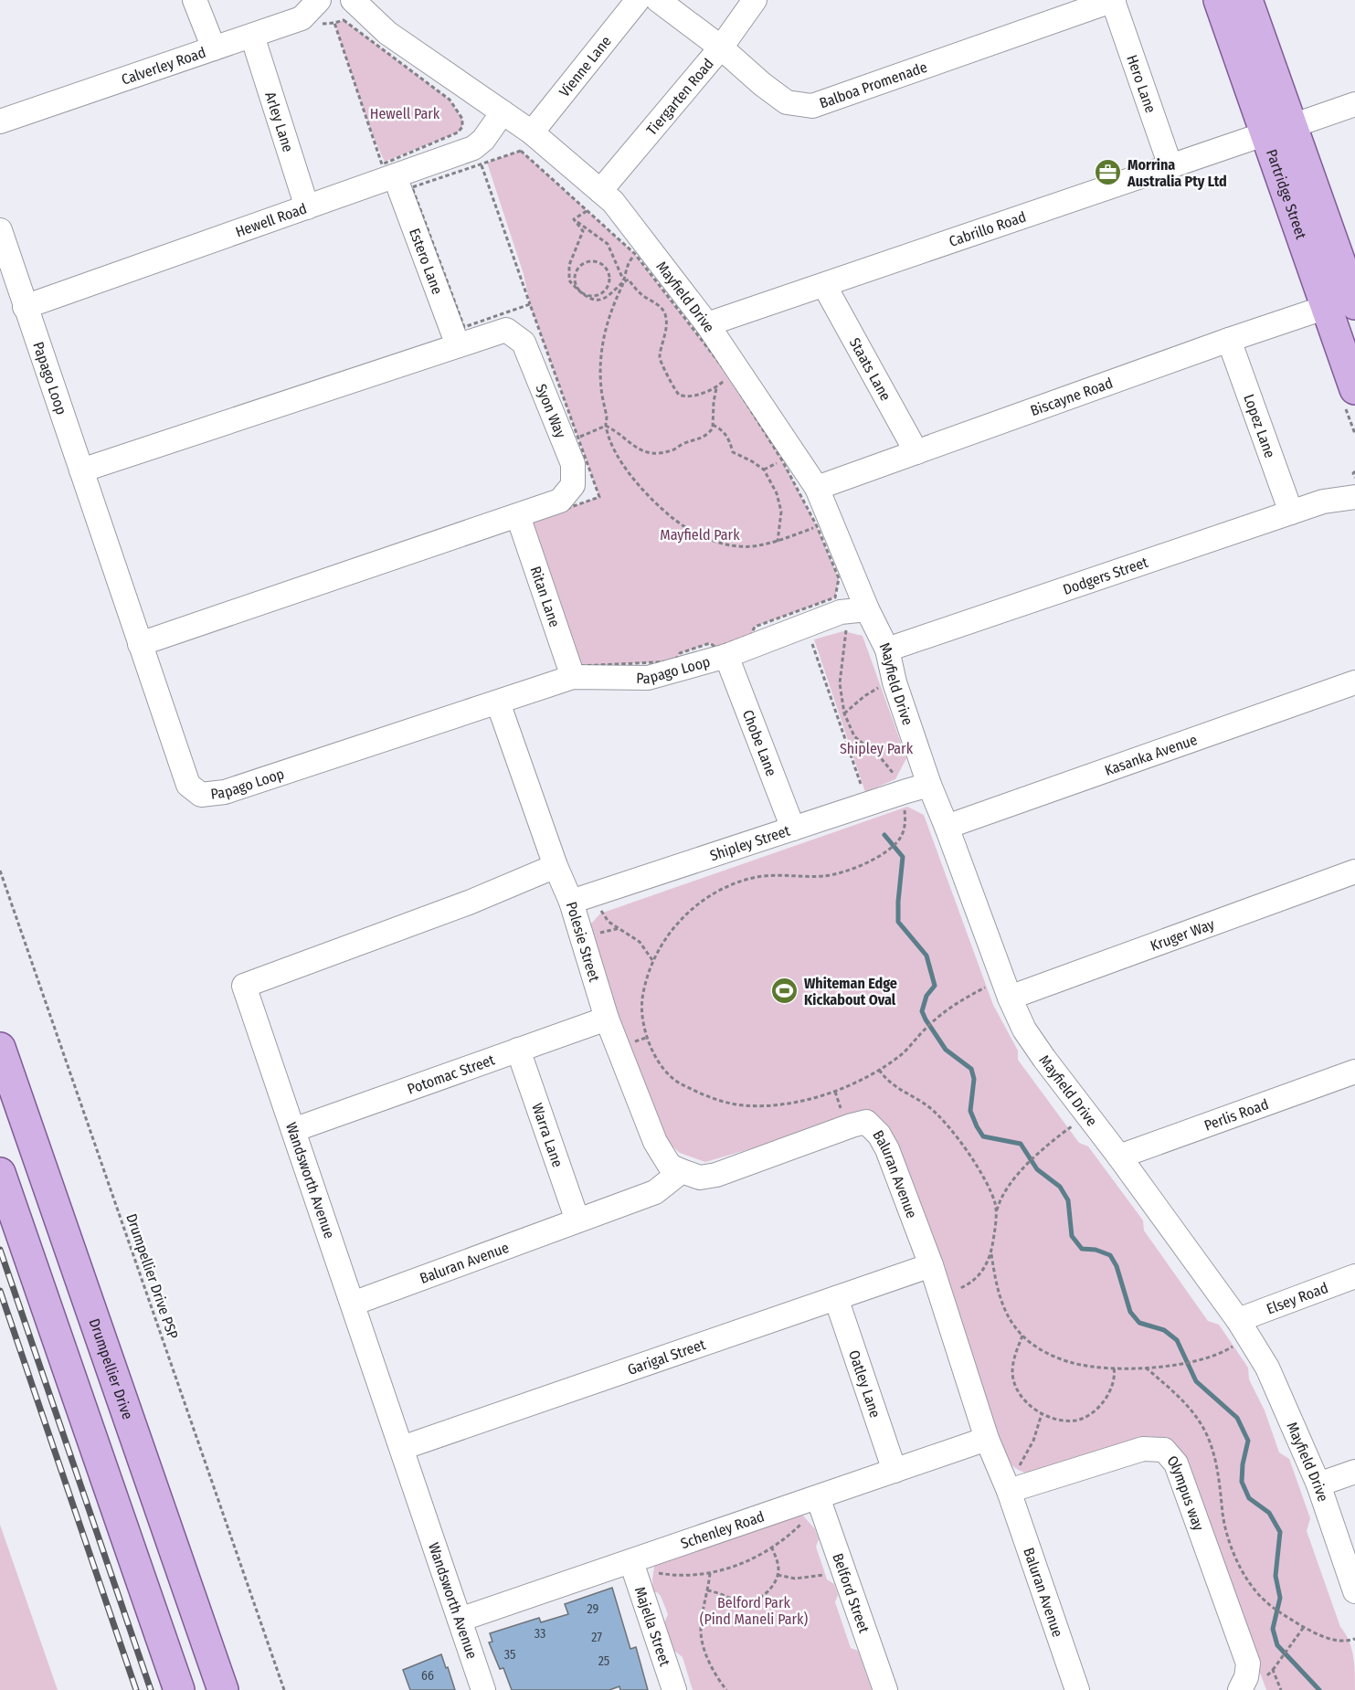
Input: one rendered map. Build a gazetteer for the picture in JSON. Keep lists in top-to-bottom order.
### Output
{
  "streets": {
    "main road": ["Partridge Street", "Drumpellier Drive"],
    "street": [
      "Calverley Road",
      "Vienne Lane",
      "Hero Lane",
      "Balboa Promenade",
      "Tiergarten Road",
      "Arley Lane",
      "Hewell Road",
      "Cabrillo Road",
      "Estero Lane",
      "Mayfield Drive",
      "Staats Lane",
      "Papago Loop",
      "Biscayne Road",
      "Syon Way",
      "Lopez Lane",
      "Dodgers Street",
      "Ritan Lane",
      "Chobe Lane",
      "Kasanka Avenue",
      "Shipley Street",
      "Kruger Way",
      "Polesie Street",
      "Potomac Street",
      "Perlis Road",
      "Warra Lane",
      "Baluran Avenue",
      "Wandsworth Avenue",
      "Elsey Road",
      "Garigal Street",
      "Oatley Lane",
      "Olympus way",
      "Schenley Road",
      "Belford Street",
      "Majella Street"
    ],
    "path": ["Drumpellier Drive PSP"]
  },
  "crossings": [
    ["Calverley Road", "Arley Lane"],
    ["Vienne Lane", "Mayfield Drive"],
    ["Hero Lane", "Balboa Promenade"],
    ["Hero Lane", "Cabrillo Road"],
    ["Balboa Promenade", "Tiergarten Road"],
    ["Tiergarten Road", "Mayfield Drive"],
    ["Arley Lane", "Hewell Road"],
    ["Partridge Street", "Cabrillo Road"],
    ["Partridge Street", "Biscayne Road"],
    ["Hewell Road", "Estero Lane"],
    ["Hewell Road", "Mayfield Drive"],
    ["Hewell Road", "Papago Loop"],
    ["Cabrillo Road", "Mayfield Drive"],
    ["Cabrillo Road", "Staats Lane"],
    ["Estero Lane", "Syon Way"],
    ["Mayfield Drive", "Papago Loop"],
    ["Mayfield Drive", "Biscayne Road"],
    ["Mayfield Drive", "Dodgers Street"],
    ["Mayfield Drive", "Kasanka Avenue"],
    ["Mayfield Drive", "Shipley Street"],
    ["Mayfield Drive", "Kruger Way"],
    ["Mayfield Drive", "Perlis Road"],
    ["Mayfield Drive", "Elsey Road"],
    ["Staats Lane", "Biscayne Road"],
    ["Papago Loop", "Syon Way"],
    ["Papago Loop", "Ritan Lane"],
    ["Papago Loop", "Chobe Lane"],
    ["Papago Loop", "Polesie Street"],
    ["Biscayne Road", "Lopez Lane"],
    ["Syon Way", "Ritan Lane"],
    ["Lopez Lane", "Dodgers Street"],
    ["Chobe Lane", "Shipley Street"],
    ["Shipley Street", "Polesie Street"],
    ["Polesie Street", "Potomac Street"],
    ["Polesie Street", "Baluran Avenue"],
    ["Polesie Street", "Wandsworth Avenue"],
    ["Potomac Street", "Warra Lane"],
    ["Potomac Street", "Wandsworth Avenue"],
    ["Warra Lane", "Baluran Avenue"],
    ["Baluran Avenue", "Wandsworth Avenue"],
    ["Baluran Avenue", "Garigal Street"],
    ["Baluran Avenue", "Olympus way"],
    ["Baluran Avenue", "Schenley Road"],
    ["Wandsworth Avenue", "Garigal Street"],
    ["Wandsworth Avenue", "Schenley Road"],
    ["Garigal Street", "Oatley Lane"],
    ["Oatley Lane", "Schenley Road"],
    ["Schenley Road", "Belford Street"],
    ["Schenley Road", "Majella Street"]
  ],
  "parks": [
    "Hewell Park",
    "Mayfield Park",
    "Shipley Park",
    "Belford Park (Pind Maneli Park)"
  ],
  "places": {
    "office": ["Morrina Australia Pty Ltd"],
    "sports": ["Whiteman Edge Kickabout Oval"]
  },
  "house_numbers": [
    "29",
    "33",
    "27",
    "35",
    "25",
    "66"
  ]
}
